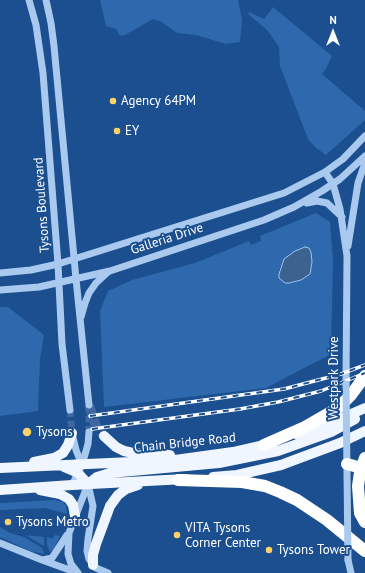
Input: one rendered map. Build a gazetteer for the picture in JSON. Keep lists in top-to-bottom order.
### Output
{
  "streets": {
    "main road": ["Chain Bridge Road"],
    "street": ["Tysons Boulevard", "Galleria Drive", "Westpark Drive"]
  },
  "crossings": [
    ["Tysons Boulevard", "Galleria Drive"],
    ["Galleria Drive", "Westpark Drive"]
  ],
  "places": [
    "Agency 64PM",
    "EY",
    "Tysons",
    "Tysons Metro",
    "VITA Tysons Corner Center",
    "Tysons Tower"
  ],
  "north": "top"
}
